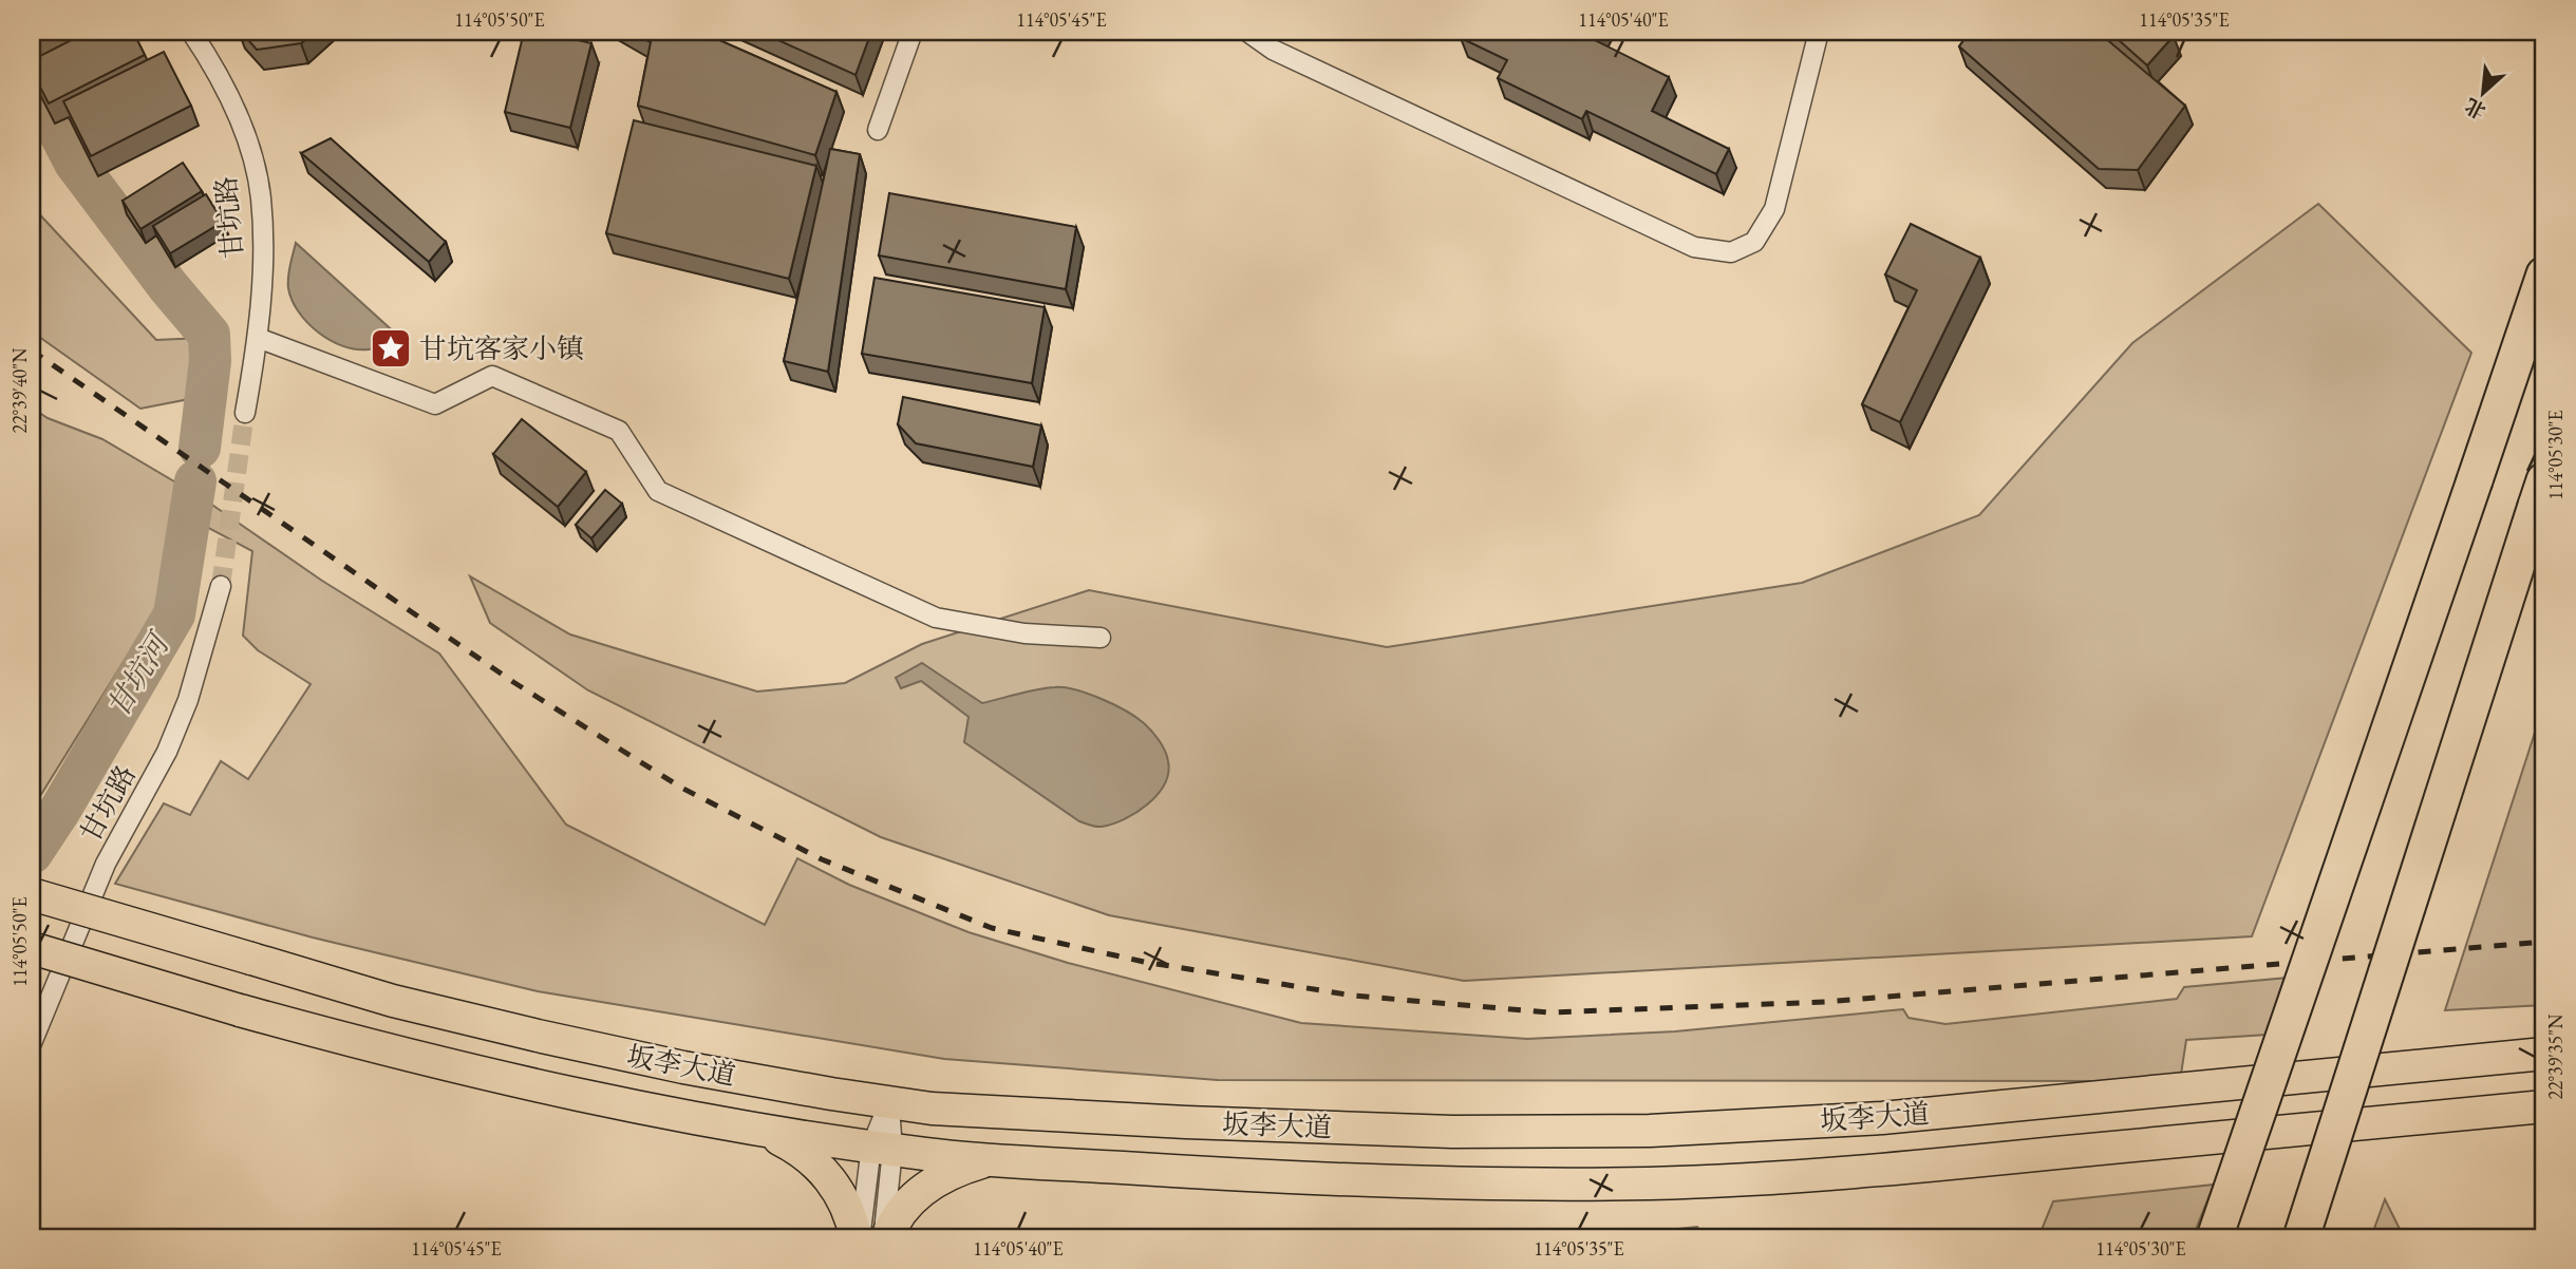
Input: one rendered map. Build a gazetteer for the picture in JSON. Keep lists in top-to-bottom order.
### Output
{
  "streets": {
    "main road": ["坂李大道"],
    "street": ["甘坑路"]
  },
  "water": ["甘坑河"],
  "places": {
    "place": ["甘坑客家小镇"]
  },
  "north": "bottom left",
  "coordinates": [
    "114°05'50\"E",
    "114°05'45\"E",
    "114°05'40\"E",
    "114°05'35\"E",
    "22°39'40\"N",
    "114°05'30\"E",
    "22°39'35\"N"
  ]
}
